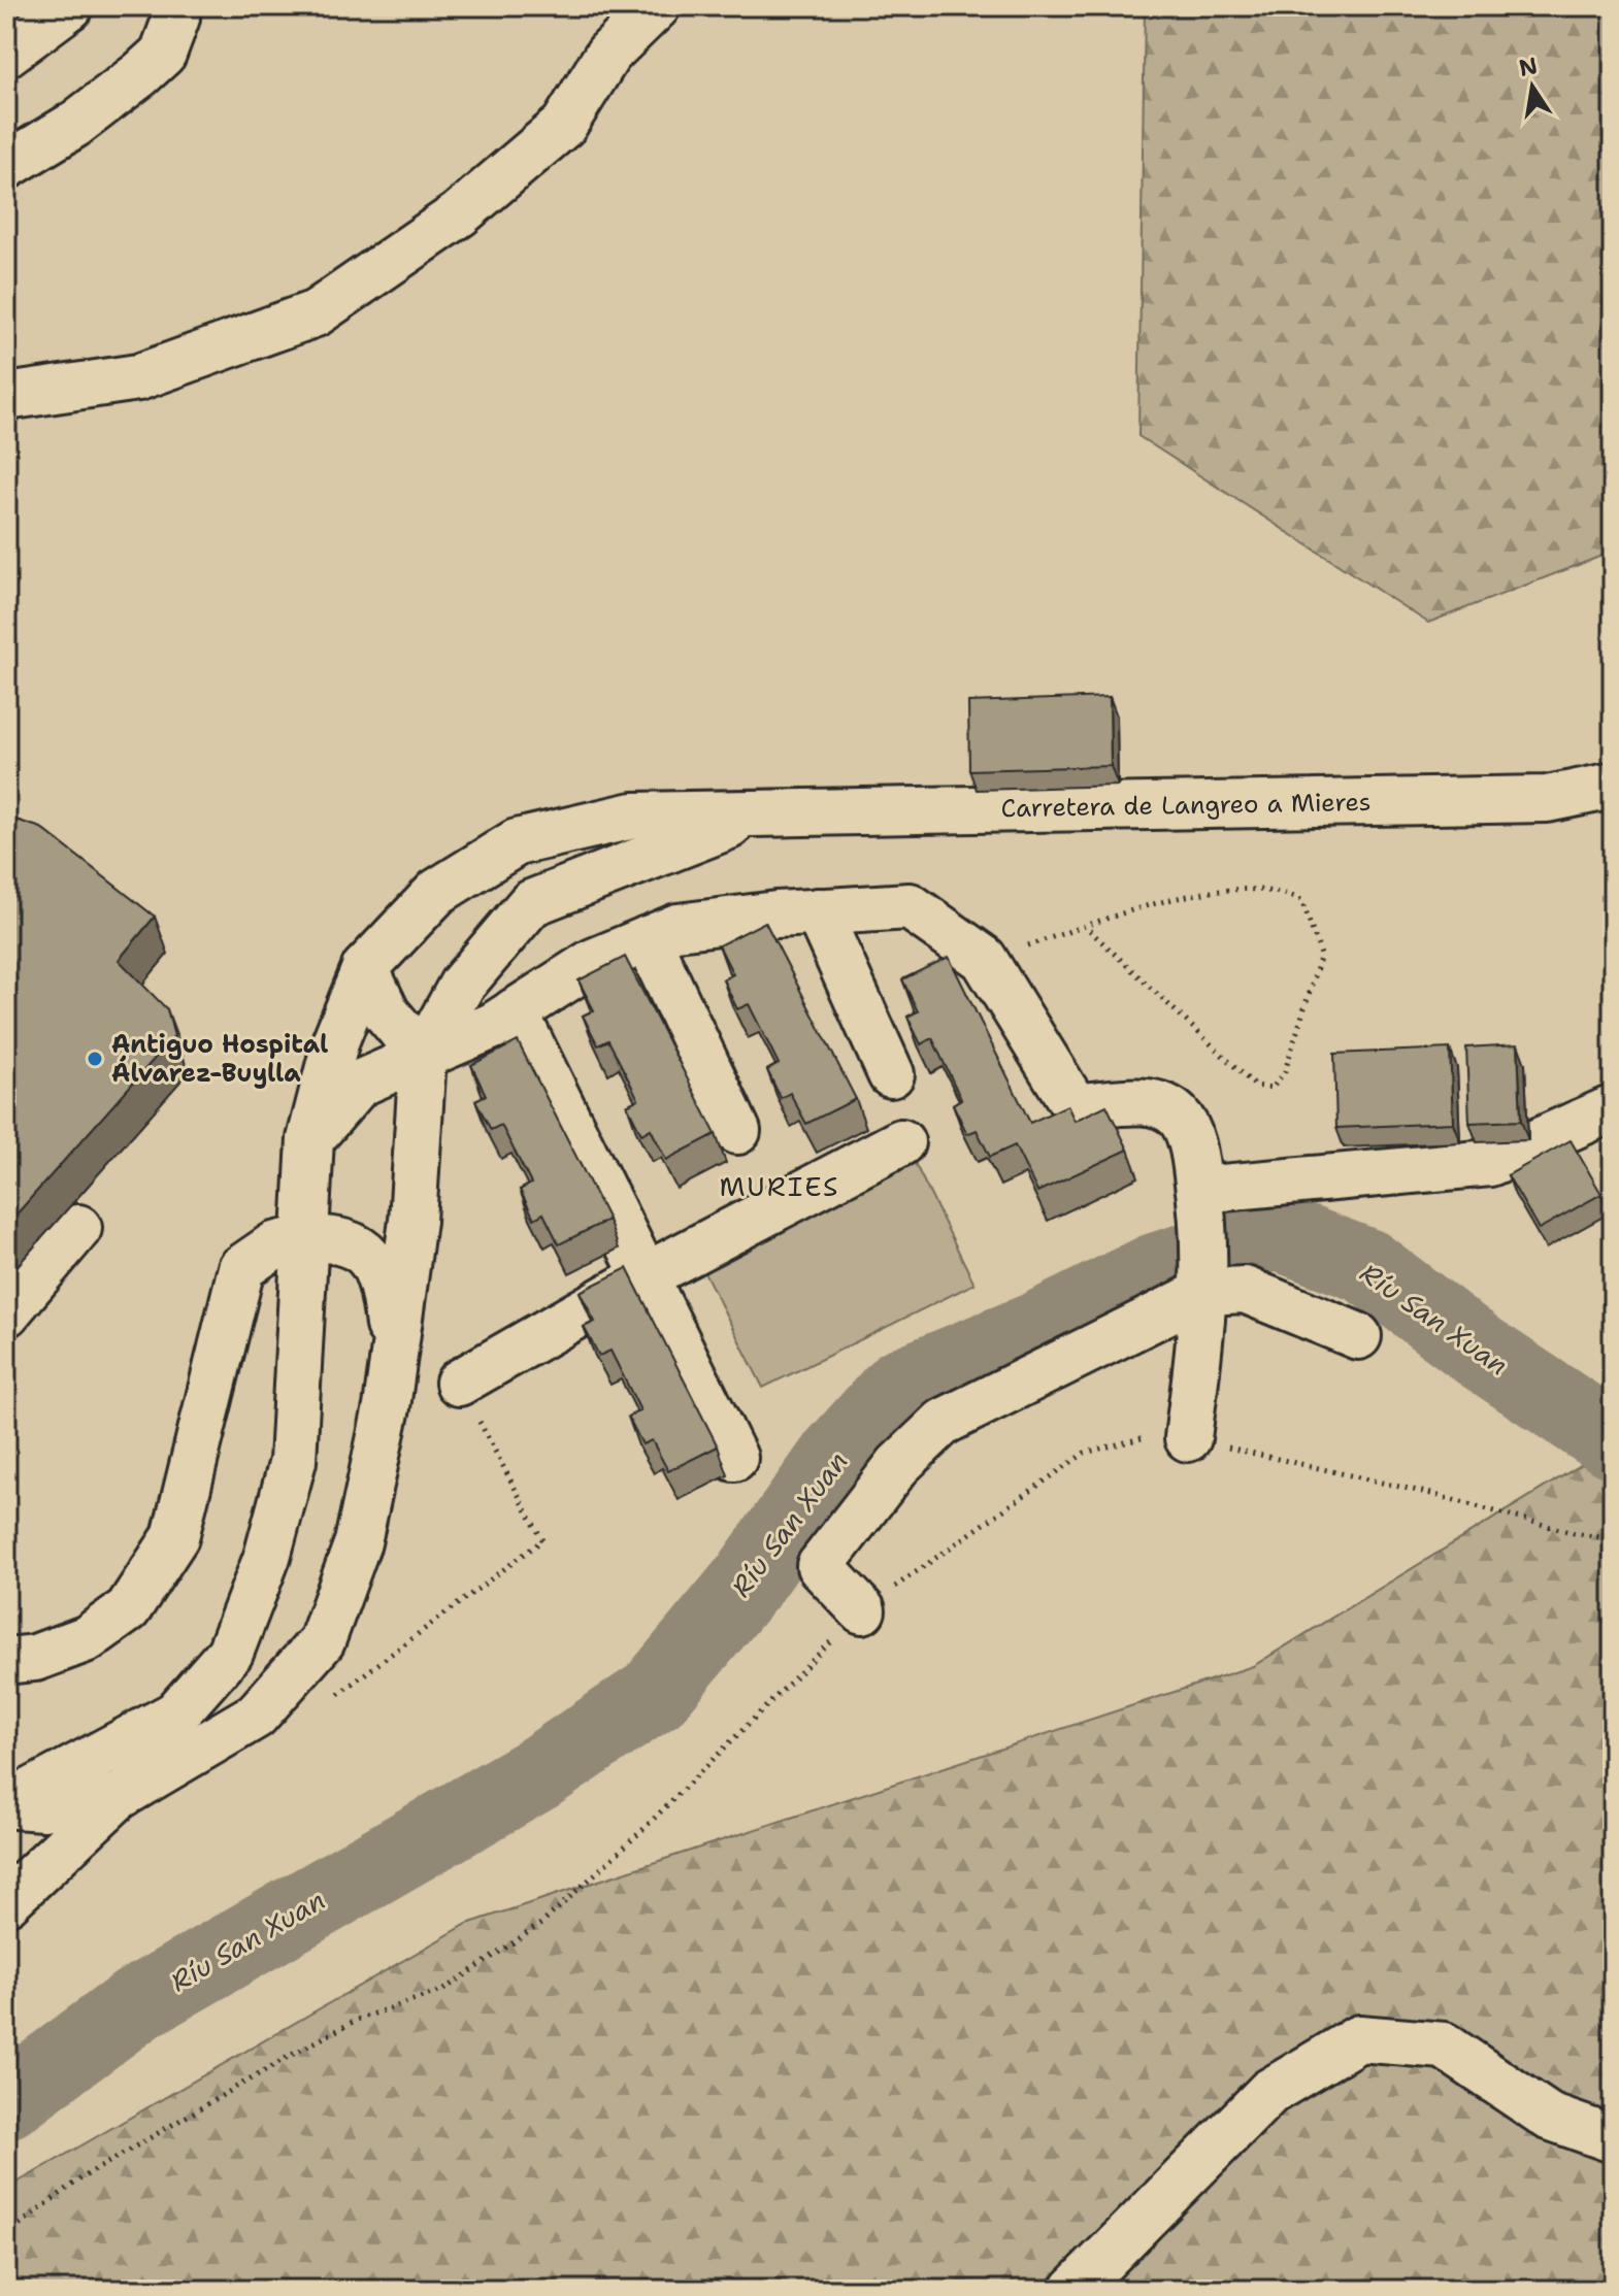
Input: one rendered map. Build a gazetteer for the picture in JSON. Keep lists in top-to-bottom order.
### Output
{
  "streets": {
    "street": ["Carretera de Langreo a Mieres"]
  },
  "districts": ["MURIES"],
  "water": ["Ríu San Xuan"],
  "places": ["Antiguo Hospital Álvarez-Buylla"],
  "north": "top"
}
